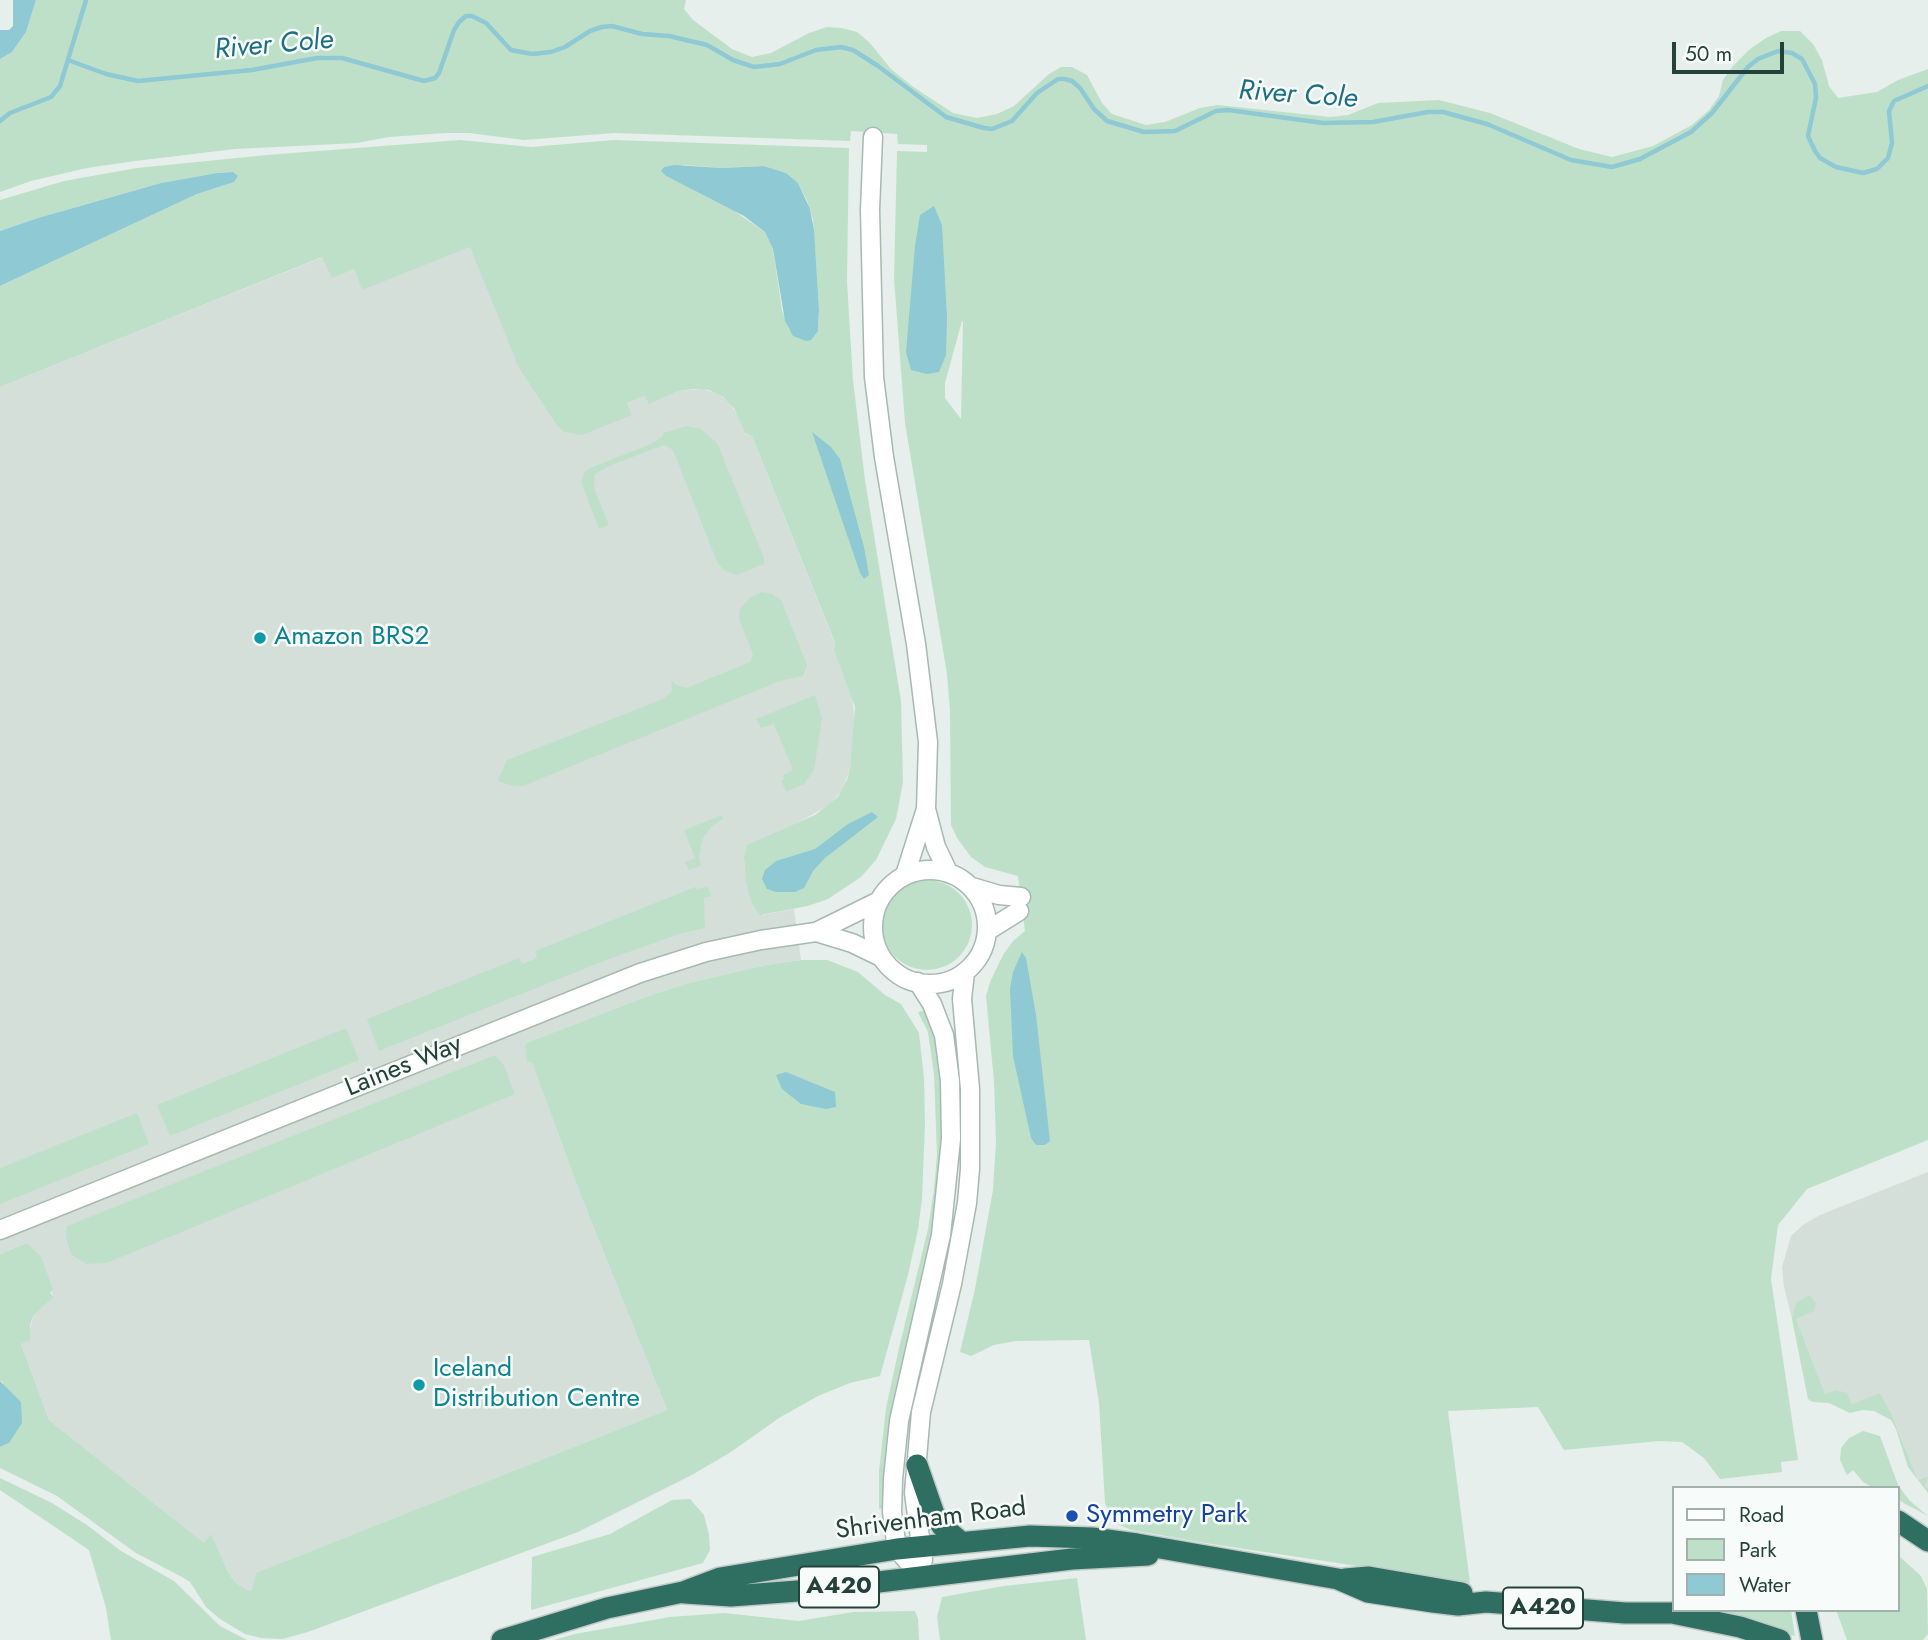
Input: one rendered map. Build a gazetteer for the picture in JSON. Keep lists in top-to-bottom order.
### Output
{
  "streets": {
    "highway": ["Shrivenham Road", "A420"],
    "street": ["Laines Way"]
  },
  "water": ["River Cole"],
  "places": ["Amazon BRS2", "Iceland Distribution Centre", "Symmetry Park"],
  "legend": ["Road", "Park", "Water"],
  "scale_bar": "50 m"
}
